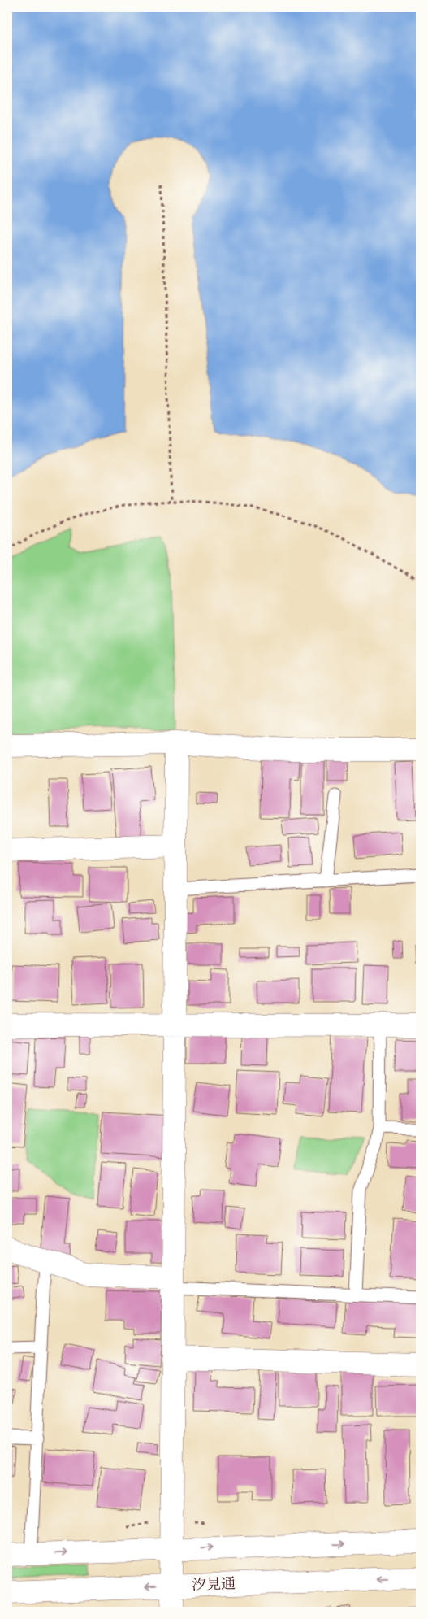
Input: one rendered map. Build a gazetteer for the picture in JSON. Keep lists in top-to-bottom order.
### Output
{
  "streets": {
    "street": ["汐見通"]
  }
}
